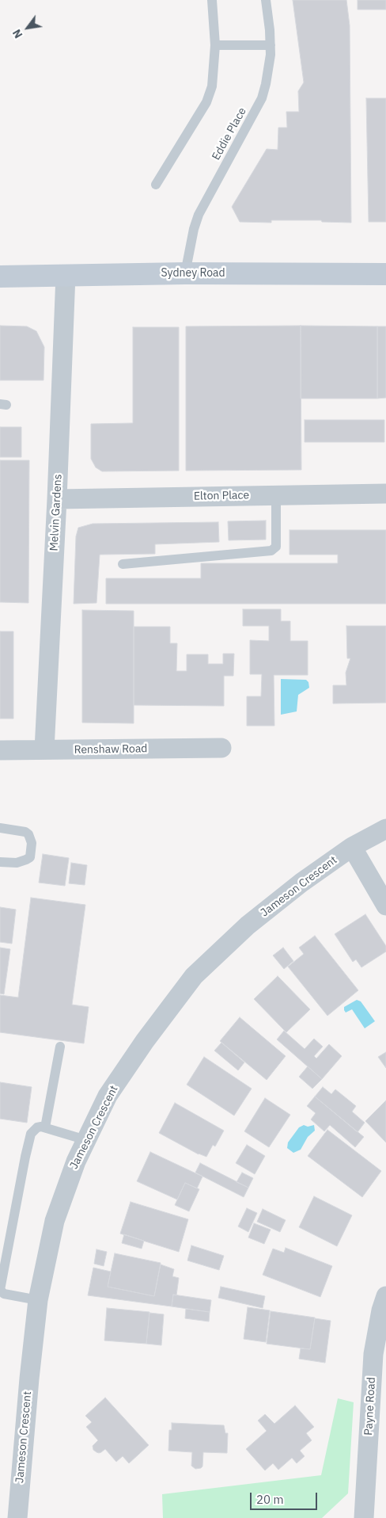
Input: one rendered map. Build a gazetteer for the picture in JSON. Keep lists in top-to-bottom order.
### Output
{
  "streets": {
    "main road": ["Sydney Road"],
    "street": [
      "Elton Place",
      "Melvin Gardens",
      "Renshaw Road",
      "Jameson Crescent",
      "Payne Road"
    ],
    "lane": ["Eddie Place"]
  },
  "crossings": [
    ["Eddie Place", "Sydney Road"],
    ["Sydney Road", "Melvin Gardens"],
    ["Elton Place", "Melvin Gardens"],
    ["Melvin Gardens", "Renshaw Road"]
  ],
  "scale_bar": "20 m",
  "north": "bottom left"
}
